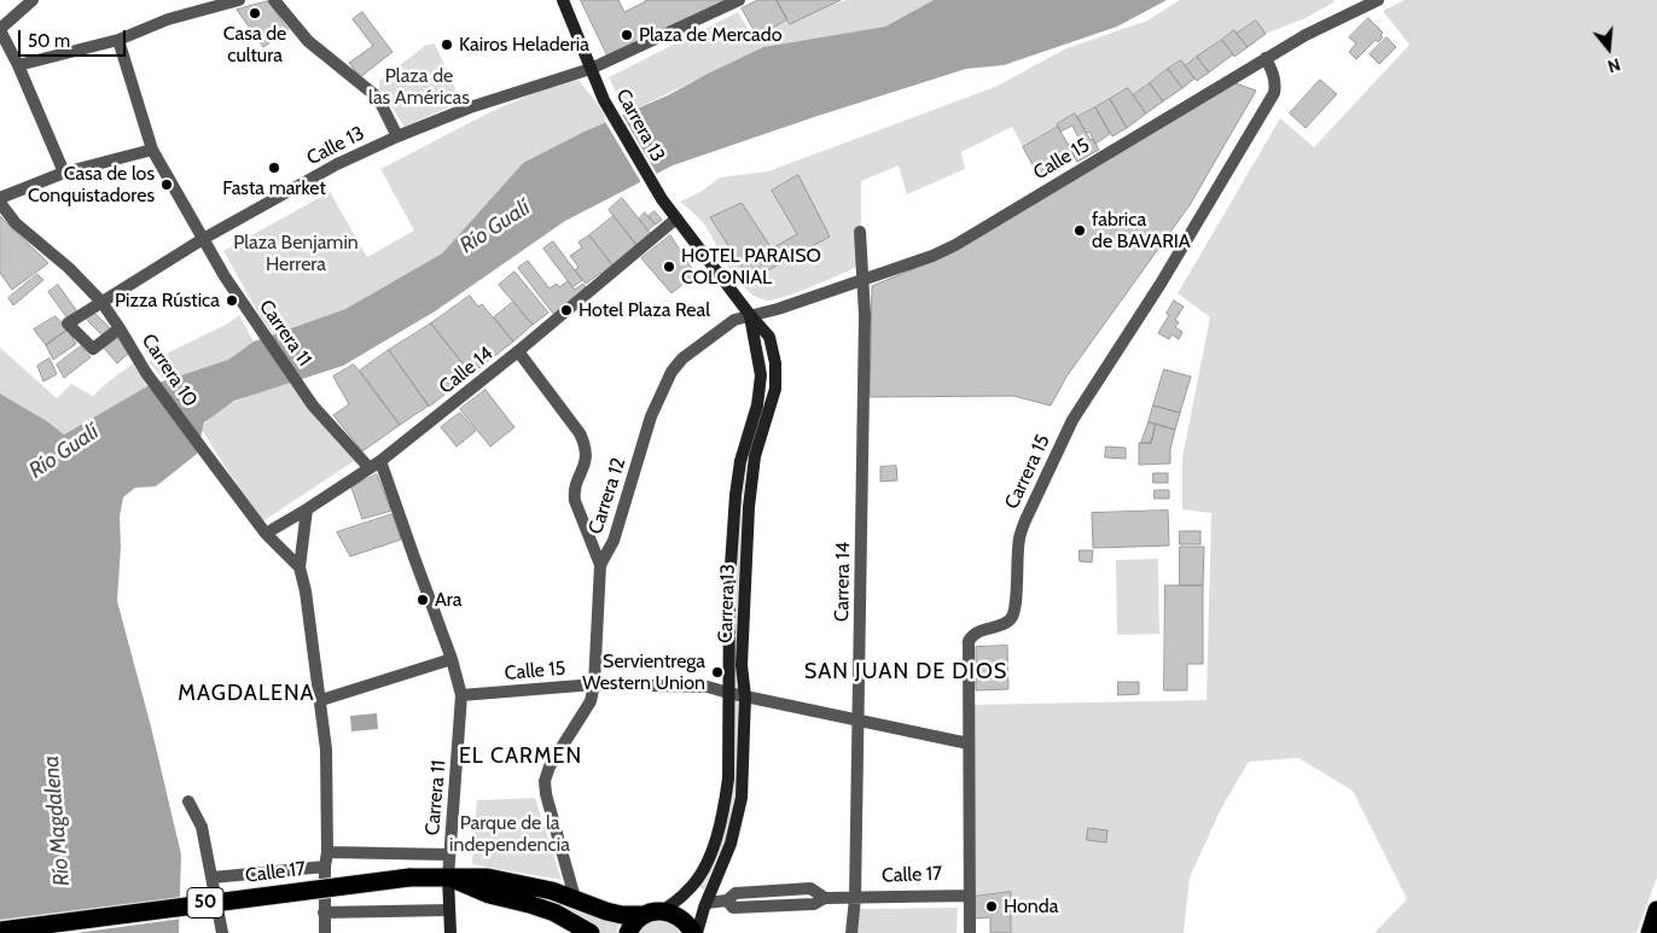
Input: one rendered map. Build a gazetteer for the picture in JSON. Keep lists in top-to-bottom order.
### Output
{
  "streets": {
    "highway": ["Calle 17", "50"],
    "street": [
      "Carrera 13",
      "Calle 13",
      "Calle 15",
      "Carrera 11",
      "Carrera 10",
      "Calle 14",
      "Carrera 15",
      "Carrera 12",
      "Carrera 14"
    ]
  },
  "crossings": [
    ["Carrera 13", "Calle 13"],
    ["Carrera 13", "Calle 15"],
    ["Carrera 13", "Calle 14"],
    ["Carrera 13", "Carrera 12"],
    ["Carrera 13", "Calle 17"],
    ["Carrera 13", "50"],
    ["Calle 13", "Carrera 11"],
    ["Calle 13", "Carrera 10"],
    ["Calle 15", "Carrera 11"],
    ["Calle 15", "Carrera 15"],
    ["Calle 15", "Carrera 12"],
    ["Calle 15", "Carrera 14"],
    ["Carrera 11", "Calle 14"],
    ["Carrera 11", "Calle 17"],
    ["Carrera 10", "Calle 14"],
    ["Carrera 15", "Calle 17"],
    ["Carrera 12", "Calle 17"],
    ["Carrera 14", "Calle 17"],
    ["Calle 17", "50"]
  ],
  "districts": ["SAN JUAN DE DIOS", "MAGDALENA", "EL CARMEN"],
  "water": ["Río Gualí", "Río Magdalena"],
  "parks": ["Plaza de las Américas", "Plaza Benjamin Herrera", "Parque de la independencia"],
  "places": [
    "Casa de cultura",
    "Plaza de Mercado",
    "Kairos Heladeria",
    "Fasta market",
    "Casa de los Conquistadores",
    "fabrica de BAVARIA",
    "HOTEL PARAISO COLONIAL",
    "Pizza Rústica",
    "Hotel Plaza Real",
    "Ara",
    "Servientrega Western Union",
    "Honda"
  ],
  "scale_bar": "50 m",
  "north": "bottom"
}
